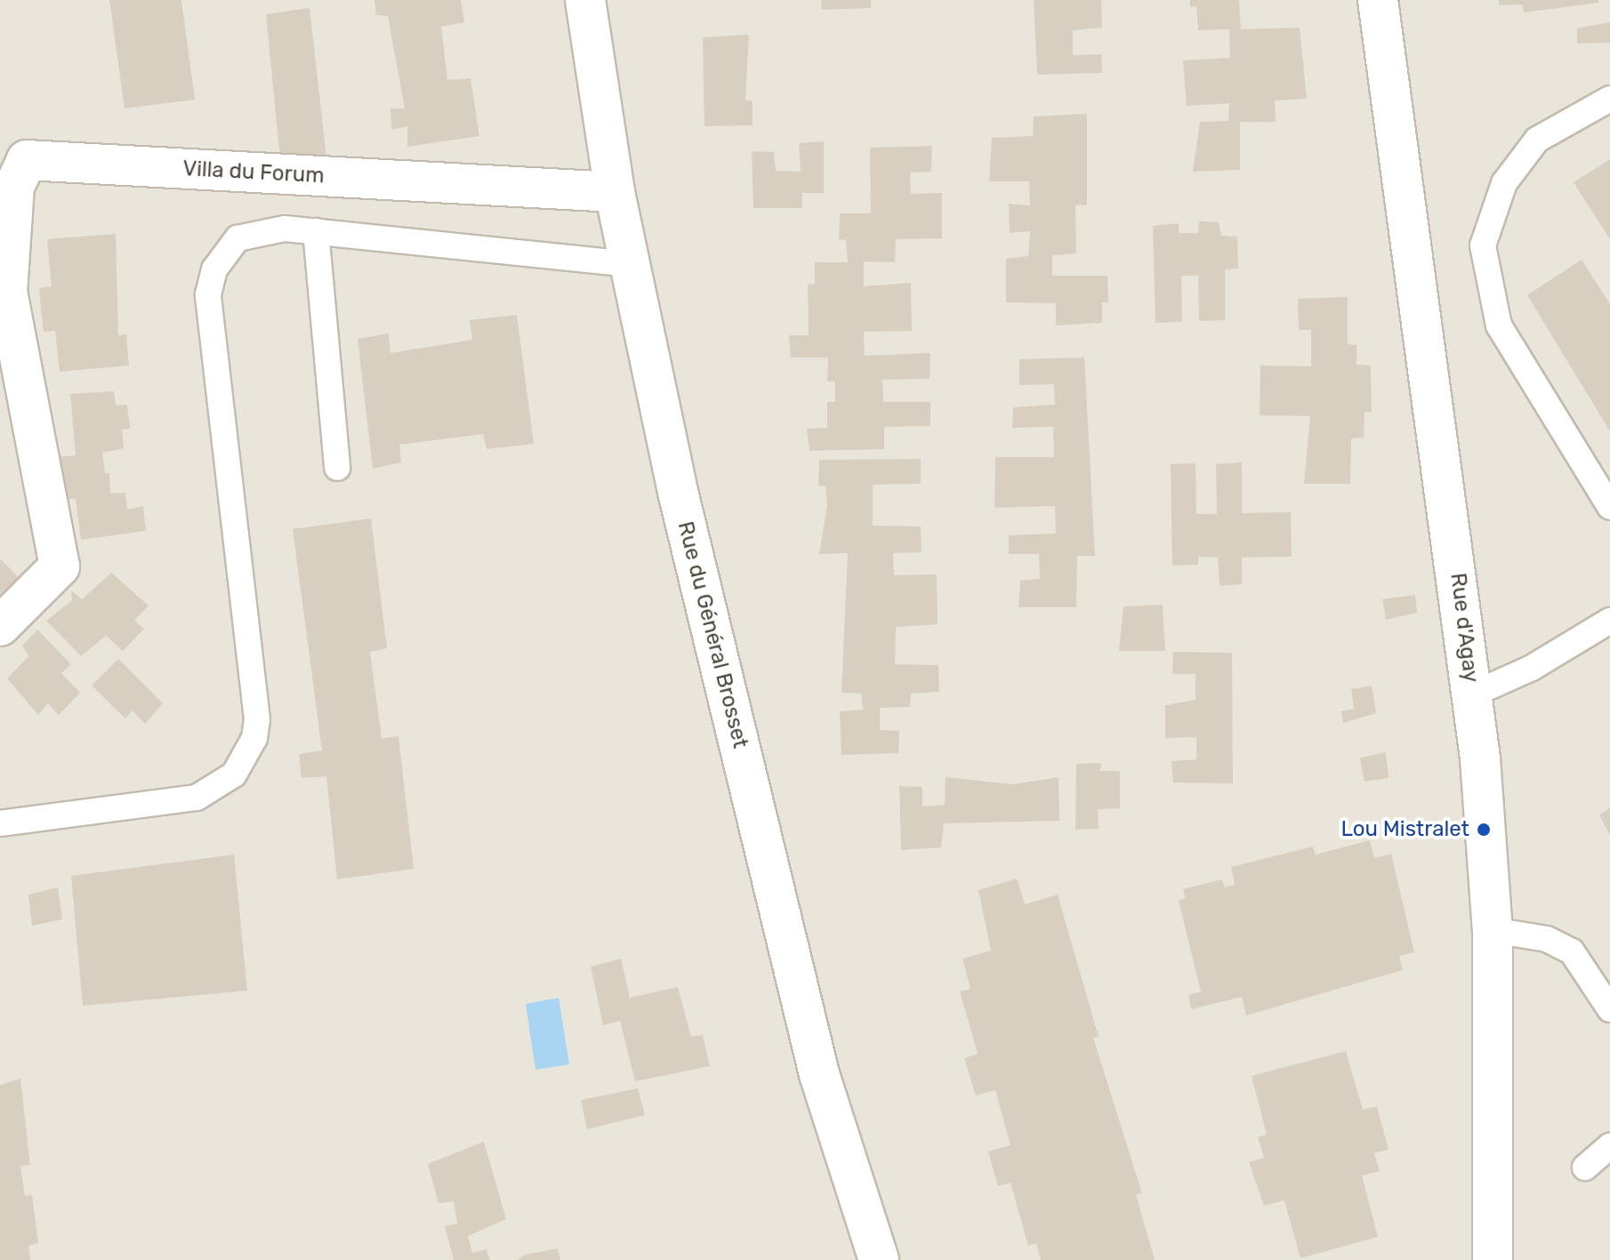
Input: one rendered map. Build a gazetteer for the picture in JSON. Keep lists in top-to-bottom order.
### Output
{
  "streets": {
    "street": ["Villa du Forum", "Rue d'Agay", "Rue du Général Brosset"]
  },
  "crossings": [
    ["Villa du Forum", "Rue du Général Brosset"]
  ],
  "places": ["Lou Mistralet"]
}
